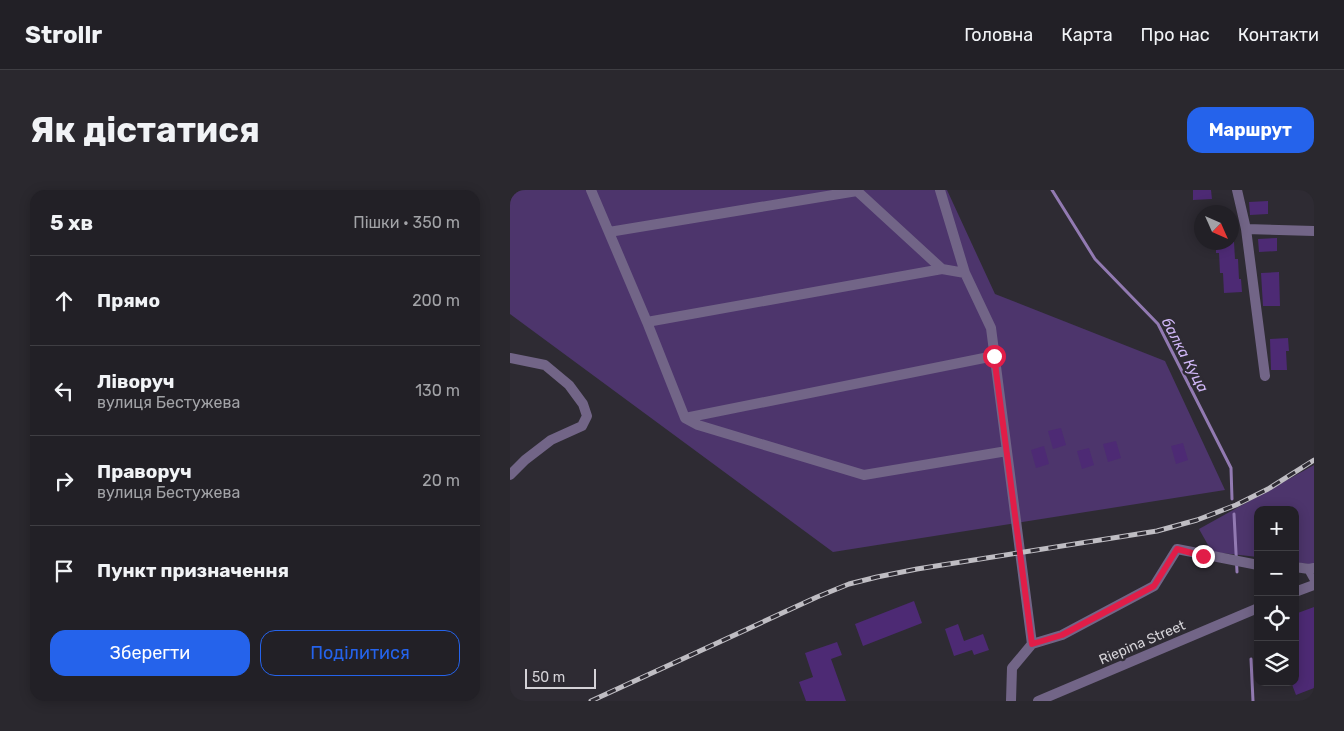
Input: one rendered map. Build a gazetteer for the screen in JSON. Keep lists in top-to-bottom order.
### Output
{
  "streets": {
    "street": ["Riepina Street"]
  },
  "water": ["балка Куца"],
  "scale_bar": "50 m",
  "north": "bottom right",
  "page": {
    "header": "Strollr",
    "nav": [
      "Головна",
      "Карта",
      "Про нас",
      "Контакти"
    ],
    "buttons": [
      "Маршрут",
      ["Зберегти", "Поділитися"]
    ],
    "title": "Як дістатися",
    "heading": ["5 хв", "Пішки · 350 m"],
    "list": [
      ["Прямо", "200 m"],
      ["Ліворуч", "вулиця Бестужева", "130 m"],
      ["Праворуч", "вулиця Бестужева", "20 m"],
      "Пункт призначення"
    ],
    "map_buttons": ["+", "−"],
    "scale": "50 m"
  }
}
